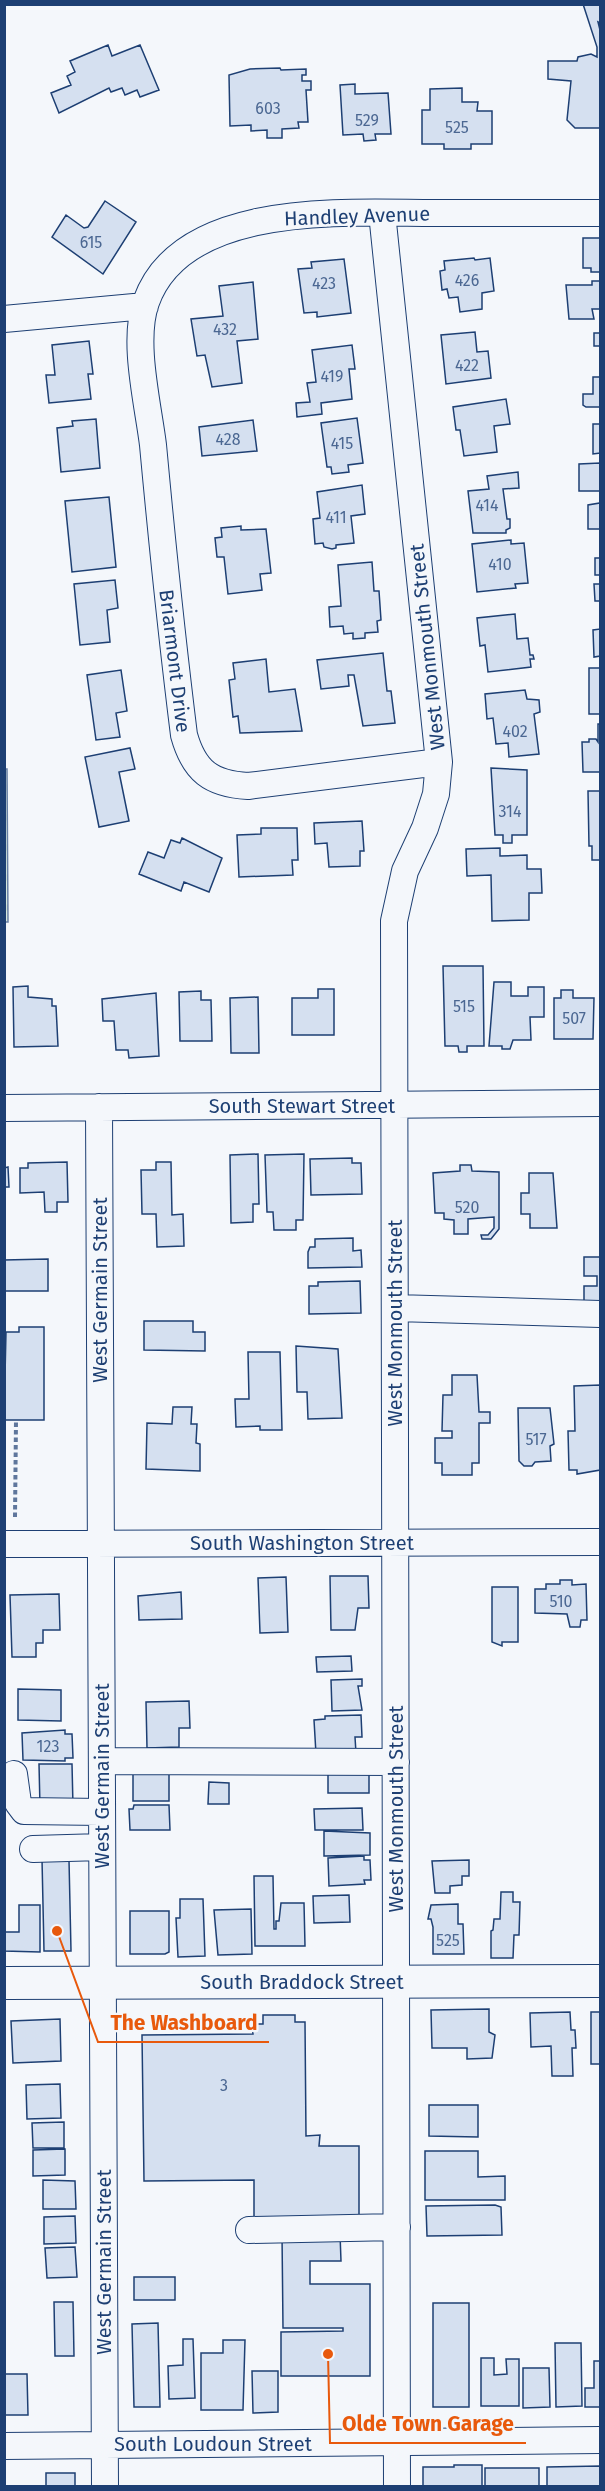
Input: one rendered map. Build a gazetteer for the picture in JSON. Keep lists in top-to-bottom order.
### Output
{
  "streets": {
    "main road": ["South Braddock Street"],
    "street": [
      "Handley Avenue",
      "West Monmouth Street",
      "Briarmont Drive",
      "South Stewart Street",
      "West Germain Street",
      "South Washington Street",
      "South Loudoun Street"
    ]
  },
  "crossings": [
    ["Handley Avenue", "West Monmouth Street"],
    ["Handley Avenue", "Briarmont Drive"],
    ["West Monmouth Street", "Briarmont Drive"],
    ["West Monmouth Street", "South Stewart Street"],
    ["West Monmouth Street", "South Washington Street"],
    ["West Monmouth Street", "South Braddock Street"],
    ["West Monmouth Street", "South Loudoun Street"],
    ["South Stewart Street", "West Germain Street"],
    ["West Germain Street", "South Washington Street"],
    ["West Germain Street", "South Braddock Street"],
    ["West Germain Street", "South Loudoun Street"]
  ],
  "places": ["The Washboard", "Olde Town Garage"],
  "house_numbers": [
    "603",
    "529",
    "525",
    "615",
    "426",
    "423",
    "432",
    "422",
    "419",
    "428",
    "415",
    "414",
    "411",
    "410",
    "402",
    "314",
    "515",
    "507",
    "520",
    "517",
    "510",
    "123",
    "525",
    "3"
  ]
}
